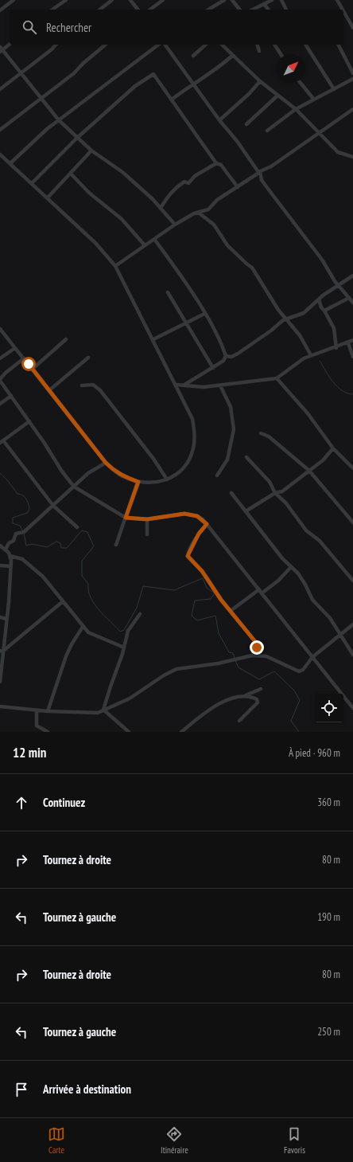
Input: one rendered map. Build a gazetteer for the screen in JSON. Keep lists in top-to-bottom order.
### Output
{
  "north": "top right",
  "page": {
    "search": "Rechercher",
    "heading": ["12 min", "À pied · 960 m"],
    "list": [
      ["Continuez", "360 m"],
      ["Tournez à droite", "80 m"],
      ["Tournez à gauche", "190 m"],
      ["Tournez à droite", "80 m"],
      ["Tournez à gauche", "250 m"],
      "Arrivée à destination"
    ],
    "nav": ["Carte", "Itinéraire", "Favoris"]
  }
}
